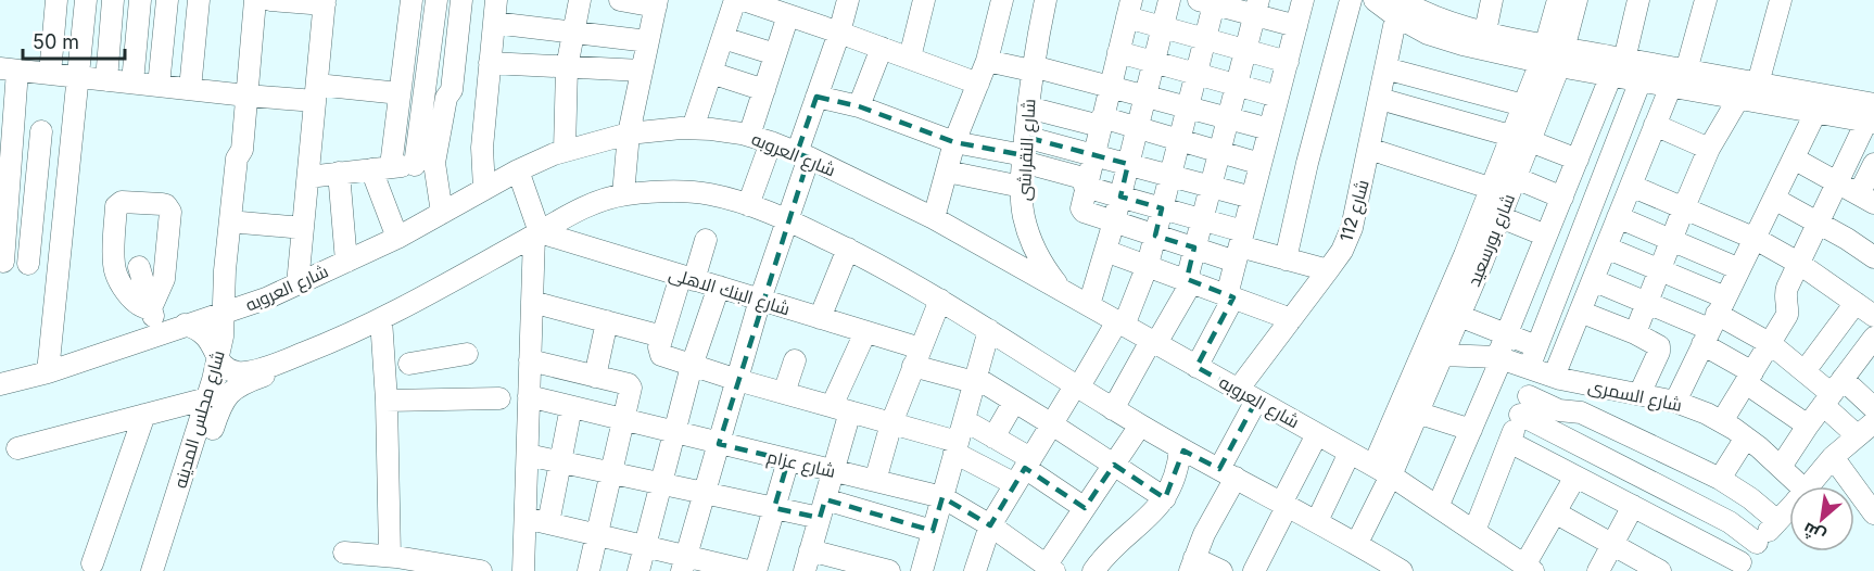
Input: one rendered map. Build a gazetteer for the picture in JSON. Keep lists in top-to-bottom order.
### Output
{
  "streets": {
    "street": [
      "شارع النقراشى",
      "شارع العروبه",
      "شارع 112",
      "شارع بورسعيد",
      "شارع البنك الاهلى",
      "شارع السمرى",
      "شارع مجلس المدينه",
      "شارع عزام"
    ]
  },
  "crossings": [
    ["شارع النقراشى", "شارع العروبه"],
    ["شارع العروبه", "شارع 112"],
    ["شارع العروبه", "شارع بورسعيد"],
    ["شارع العروبه", "شارع مجلس المدينه"],
    ["شارع بورسعيد", "شارع السمرى"]
  ],
  "scale_bar": "50 m",
  "north": "bottom left"
}
